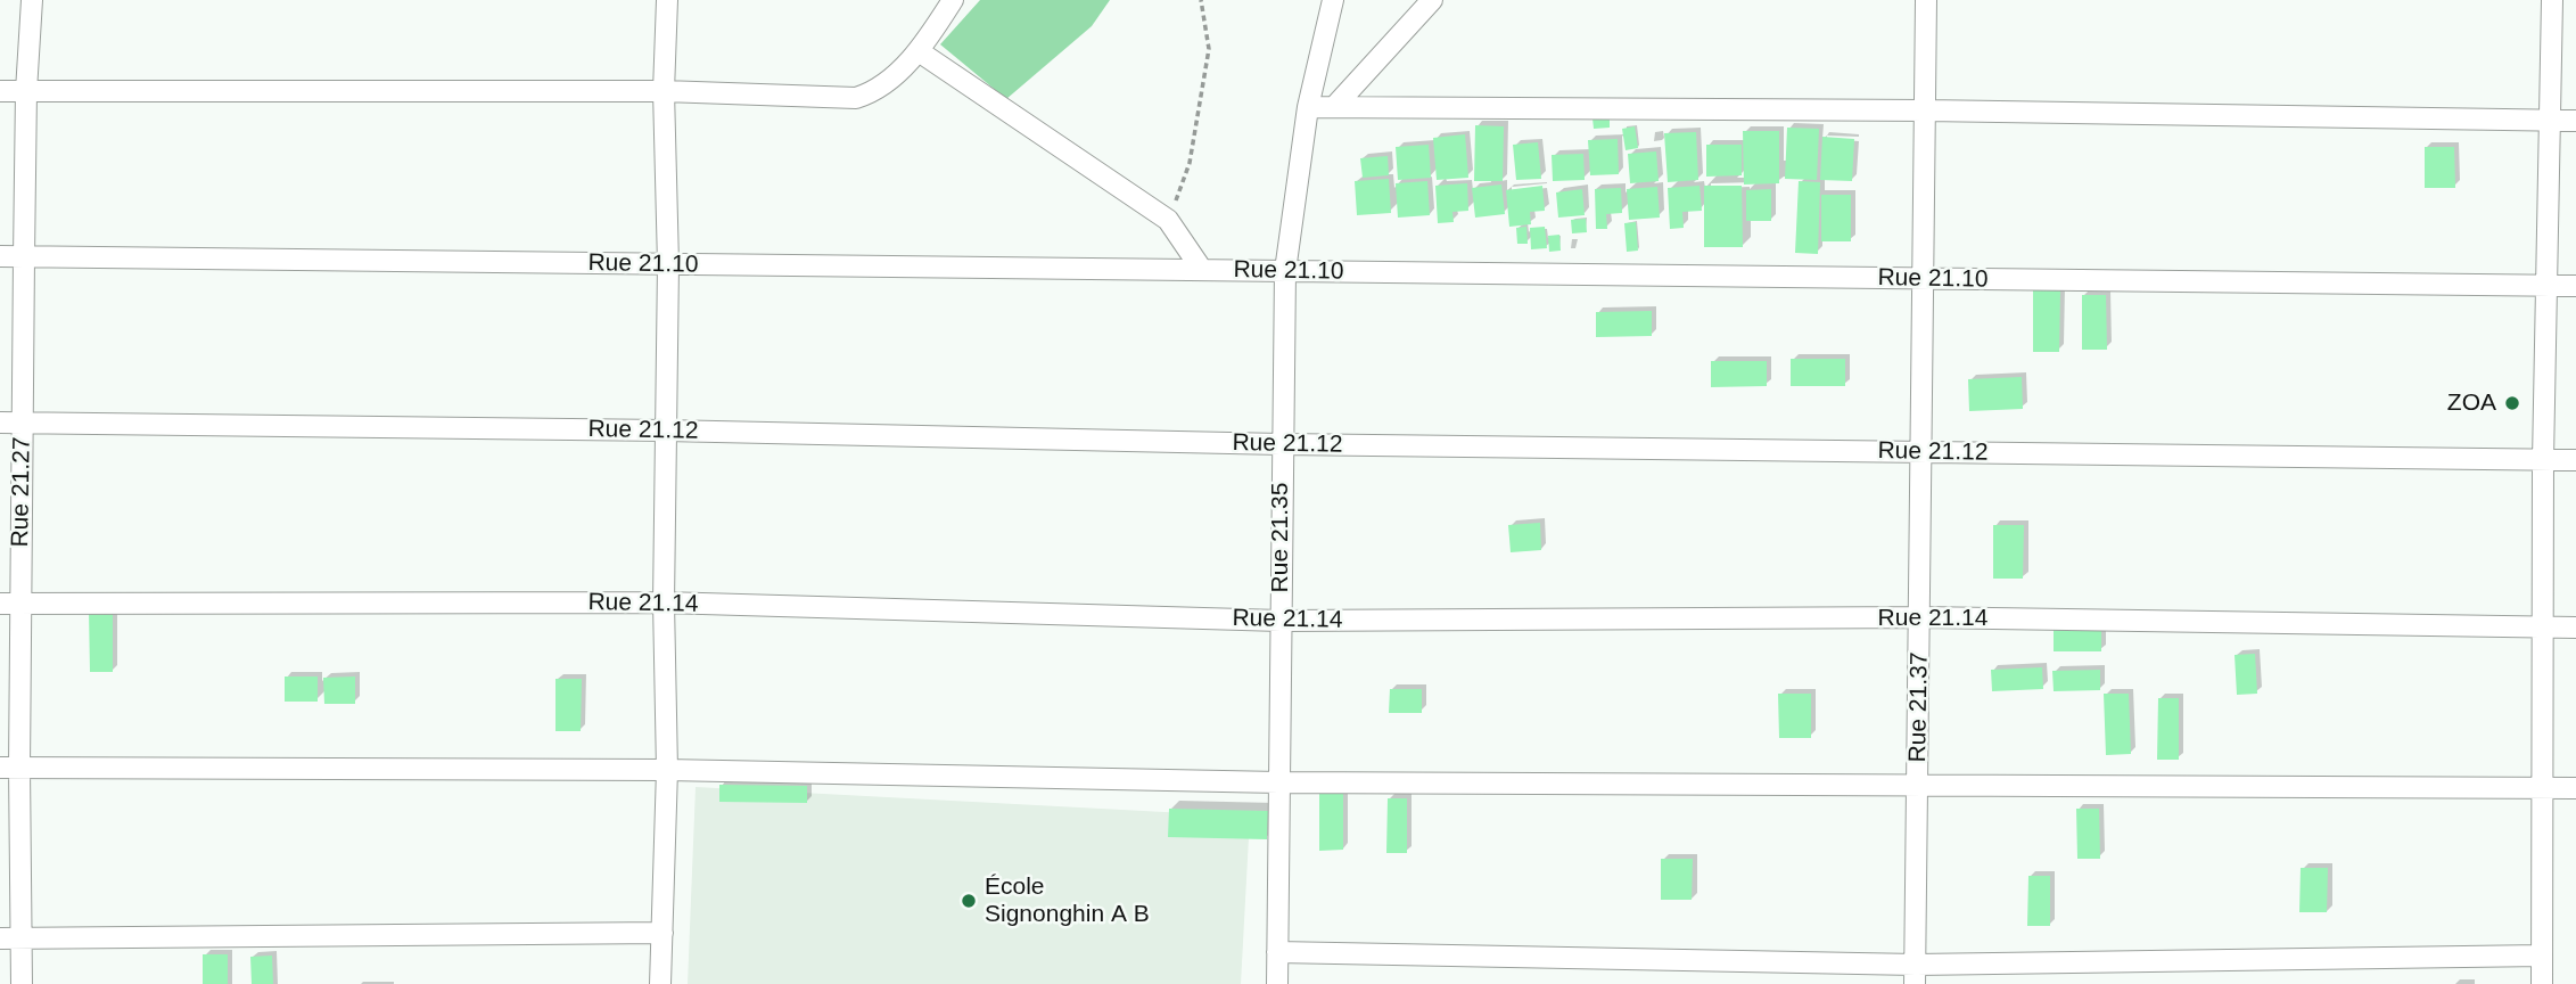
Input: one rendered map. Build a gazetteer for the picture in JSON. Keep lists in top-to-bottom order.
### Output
{
  "streets": {
    "street": [
      "Rue 21.10",
      "Rue 21.12",
      "Rue 21.27",
      "Rue 21.35",
      "Rue 21.14",
      "Rue 21.37"
    ]
  },
  "crossings": [
    ["Rue 21.10", "Rue 21.27"],
    ["Rue 21.10", "Rue 21.35"],
    ["Rue 21.10", "Rue 21.37"],
    ["Rue 21.12", "Rue 21.27"],
    ["Rue 21.12", "Rue 21.35"],
    ["Rue 21.12", "Rue 21.37"],
    ["Rue 21.27", "Rue 21.14"],
    ["Rue 21.35", "Rue 21.14"],
    ["Rue 21.14", "Rue 21.37"]
  ],
  "places": ["ZOA", "École Signonghin A B"]
}
